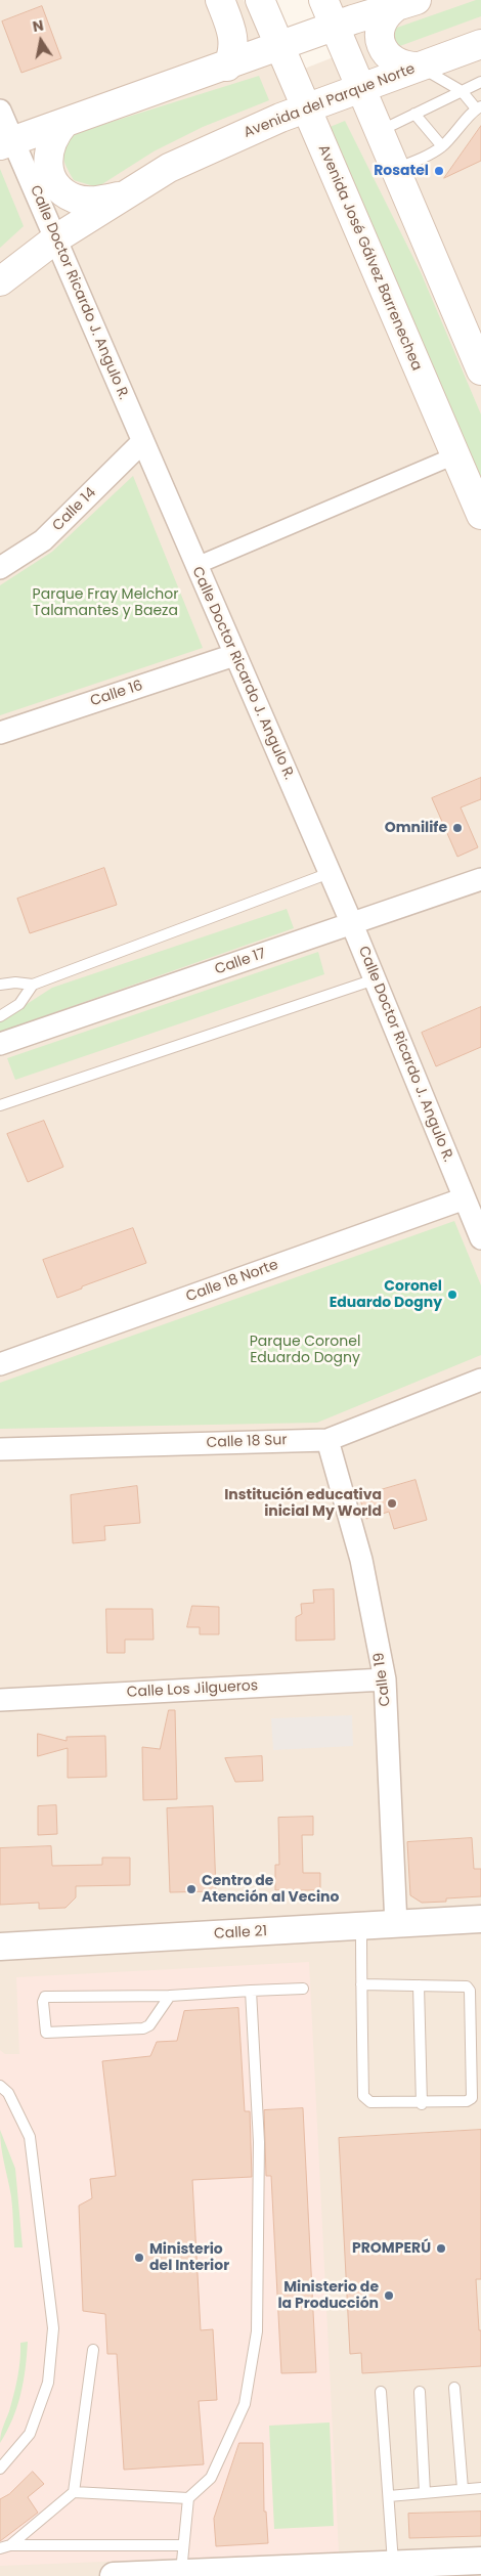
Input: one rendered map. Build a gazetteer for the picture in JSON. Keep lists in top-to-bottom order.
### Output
{
  "streets": {
    "main road": ["Avenida del Parque Norte", "Avenida José Gálvez Barrenechea"],
    "street": [
      "Calle Doctor Ricardo J. Angulo R.",
      "Calle 14",
      "Calle 16",
      "Calle 17",
      "Calle 18 Norte",
      "Calle 18 Sur",
      "Calle 19",
      "Calle Los Jilgueros",
      "Calle 21"
    ]
  },
  "crossings": [
    ["Avenida del Parque Norte", "Avenida José Gálvez Barrenechea"],
    ["Avenida del Parque Norte", "Calle Doctor Ricardo J. Angulo R."],
    ["Calle Doctor Ricardo J. Angulo R.", "Calle 14"],
    ["Calle Doctor Ricardo J. Angulo R.", "Calle 16"],
    ["Calle Doctor Ricardo J. Angulo R.", "Calle 17"],
    ["Calle Doctor Ricardo J. Angulo R.", "Calle 18 Norte"],
    ["Calle 18 Sur", "Calle 19"],
    ["Calle 19", "Calle Los Jilgueros"],
    ["Calle 19", "Calle 21"]
  ],
  "parks": ["Parque Fray Melchor Talamantes y Baeza", "Parque Coronel Eduardo Dogny"],
  "places": [
    "Rosatel",
    "Omnilife",
    "Coronel Eduardo Dogny",
    "Institución educativa inicial My World",
    "Centro de Atención al Vecino",
    "PROMPERÚ",
    "Ministerio del Interior",
    "Ministerio de la Producción"
  ],
  "north": "top"
}
